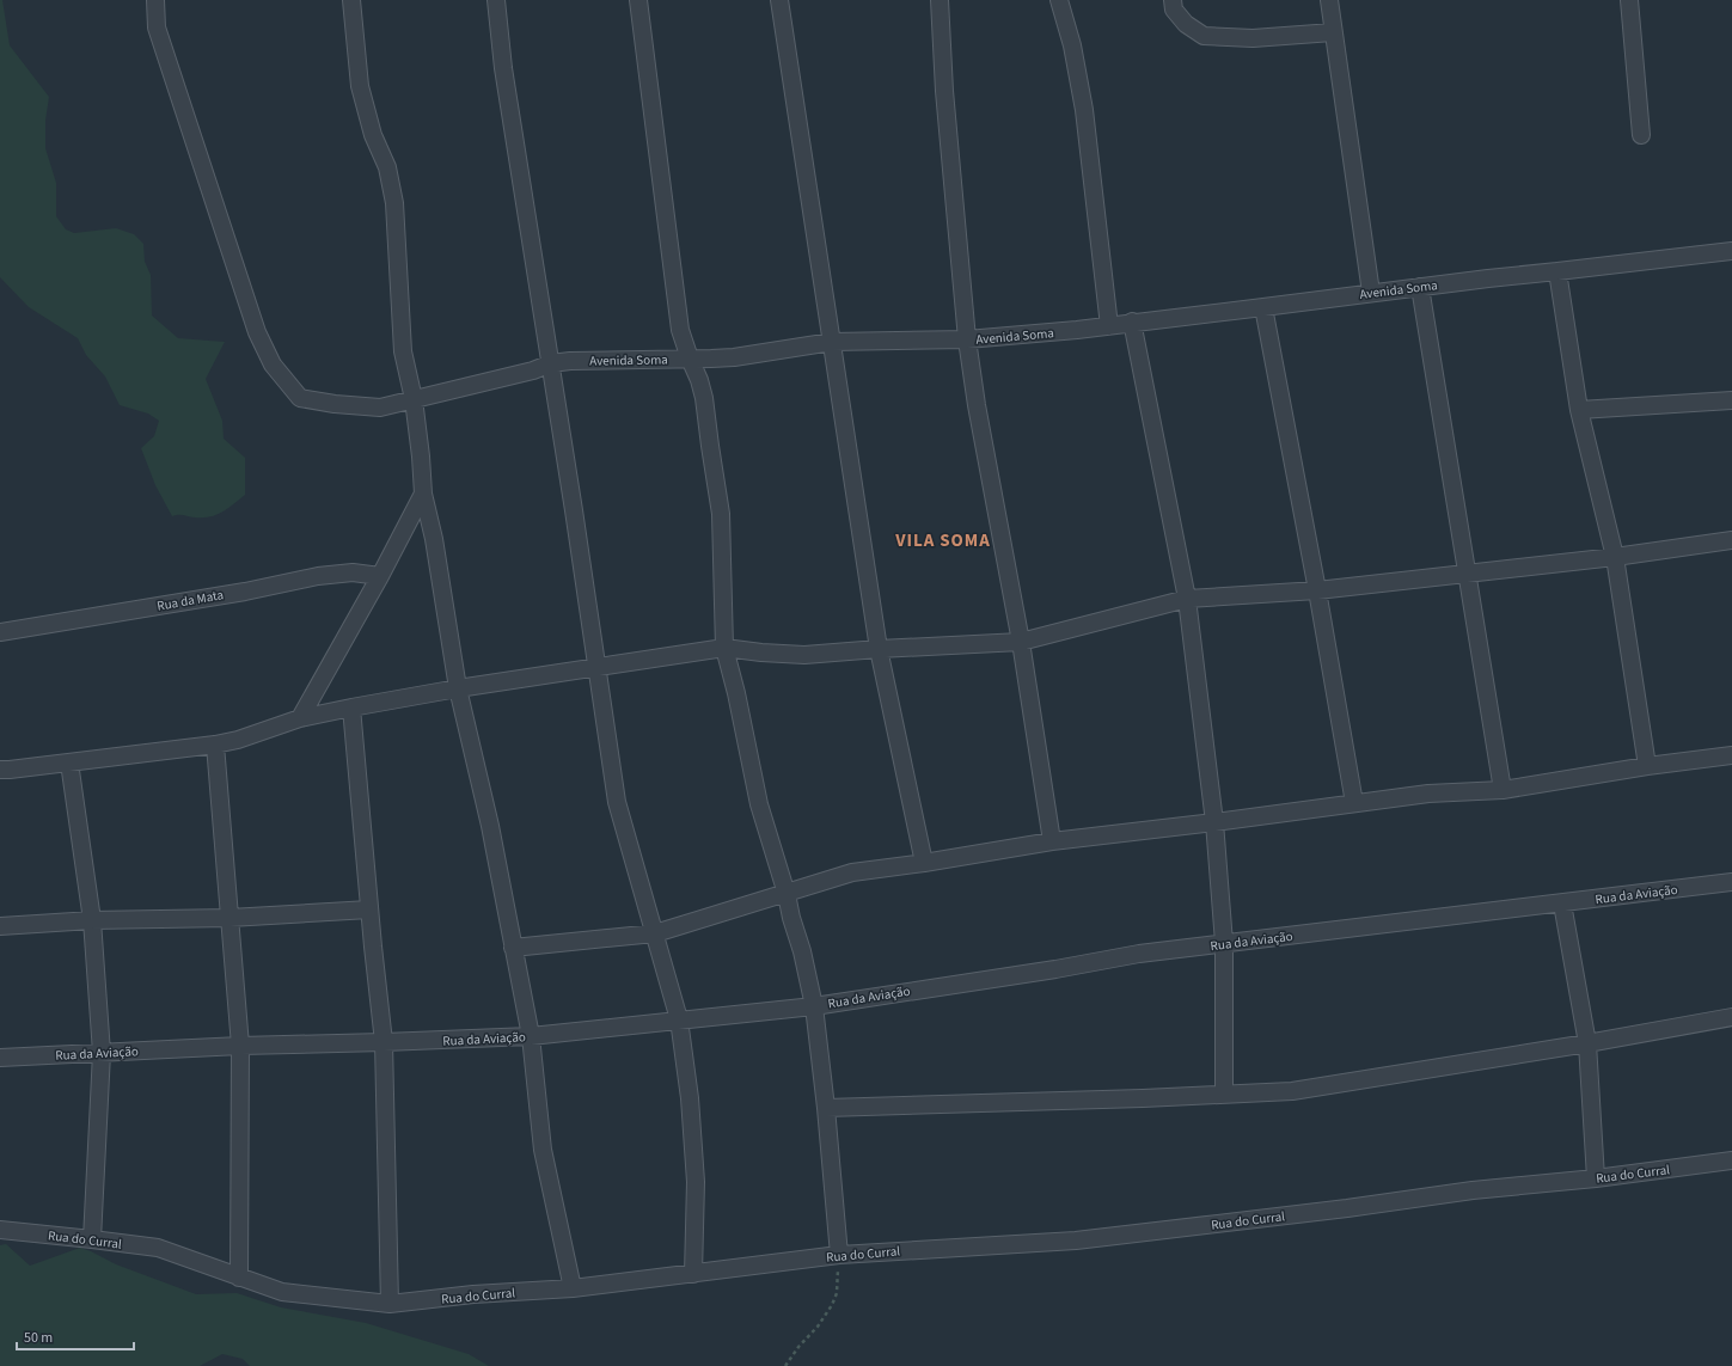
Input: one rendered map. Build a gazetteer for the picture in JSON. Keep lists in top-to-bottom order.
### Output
{
  "streets": {
    "street": [
      "Avenida Soma",
      "Rua da Mata",
      "Rua da Aviação",
      "Rua do Curral"
    ]
  },
  "districts": ["VILA SOMA"],
  "scale_bar": "50 m"
}
